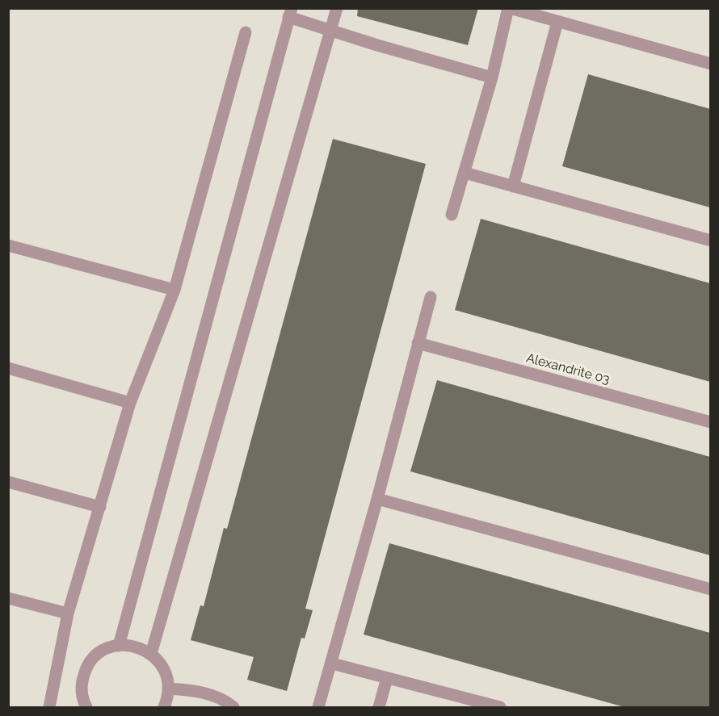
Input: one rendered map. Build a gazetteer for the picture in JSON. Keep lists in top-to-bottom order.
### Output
{
  "streets": {
    "street": ["Alexandrite 03"]
  }
}
